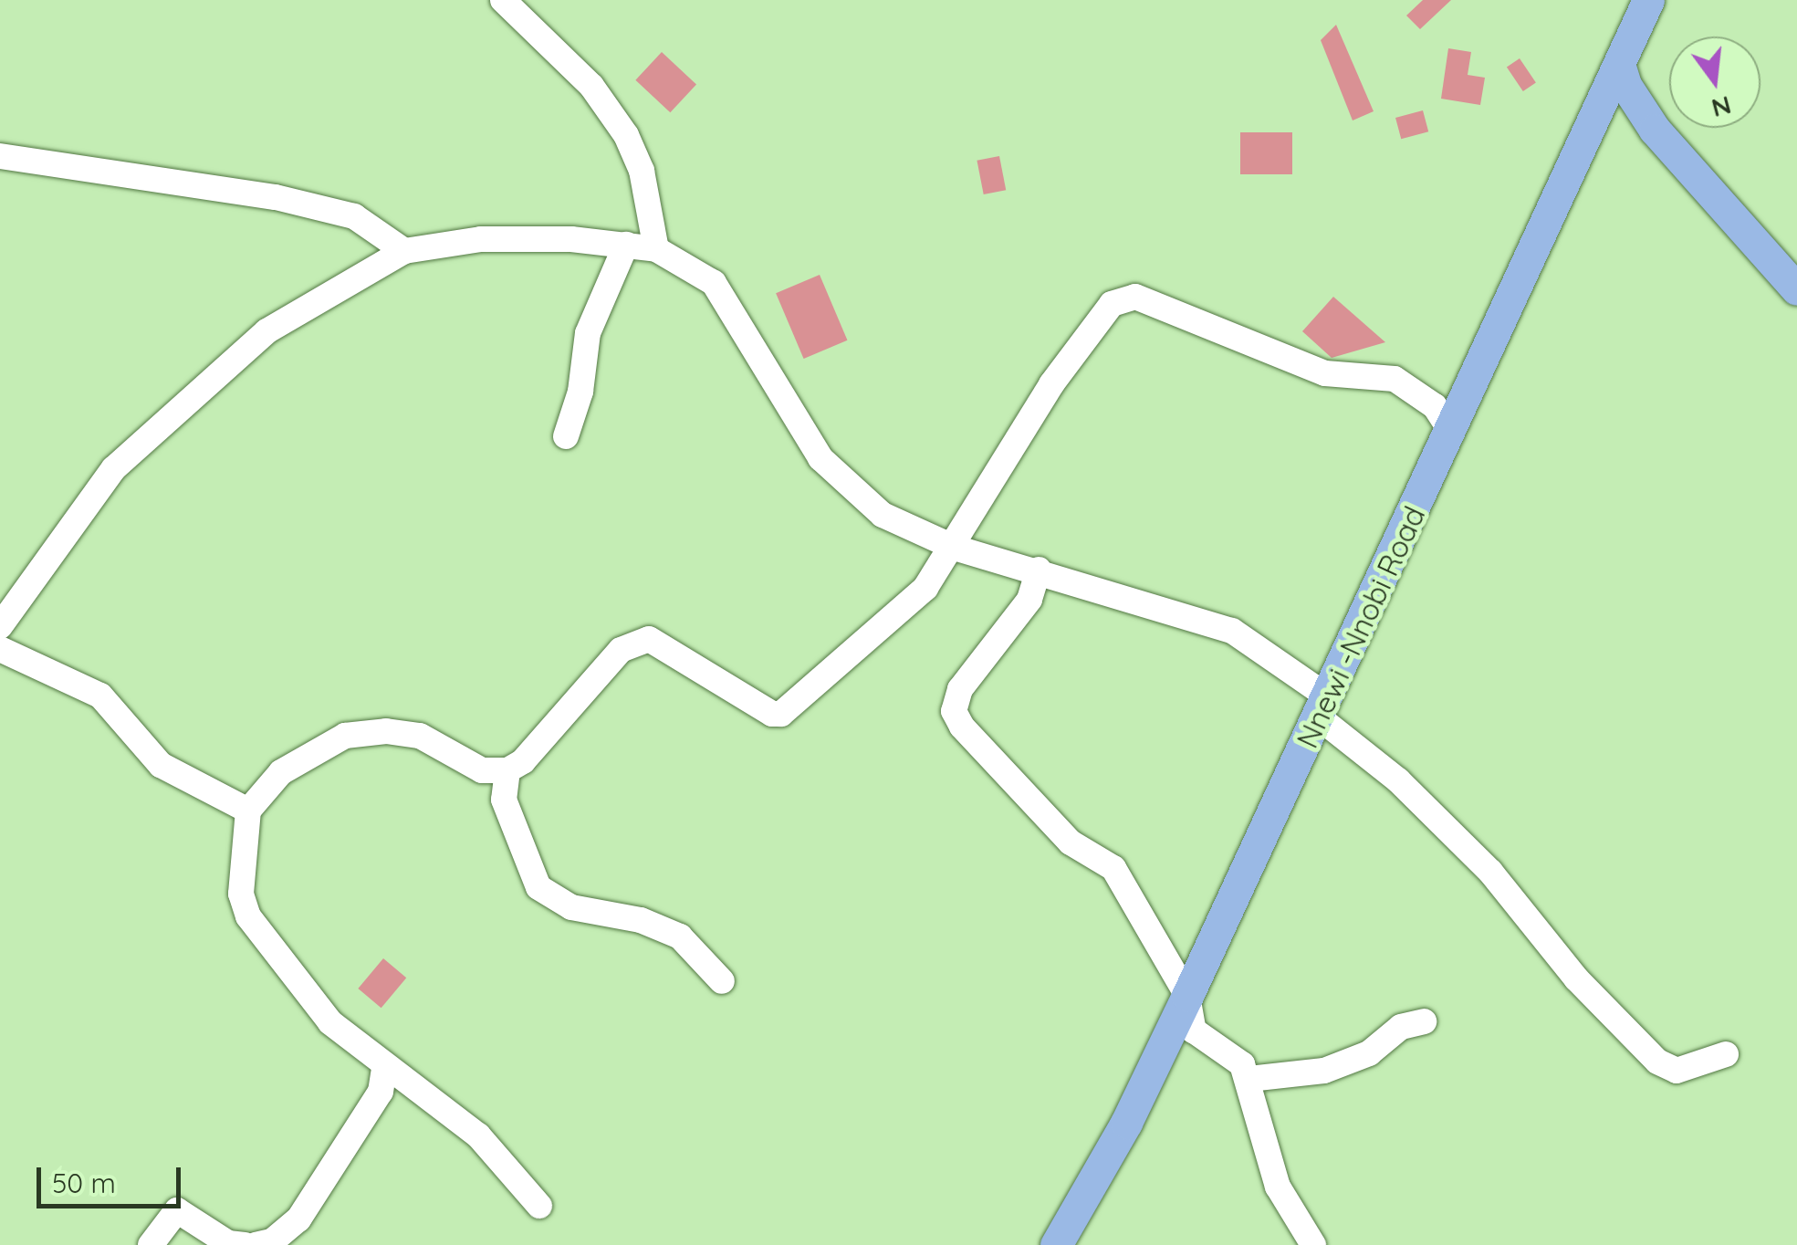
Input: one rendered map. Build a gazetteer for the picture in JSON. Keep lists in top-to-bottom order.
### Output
{
  "streets": {
    "main road": ["Nnewi -Nnobi Road"]
  },
  "scale_bar": "50 m",
  "north": "bottom"
}
